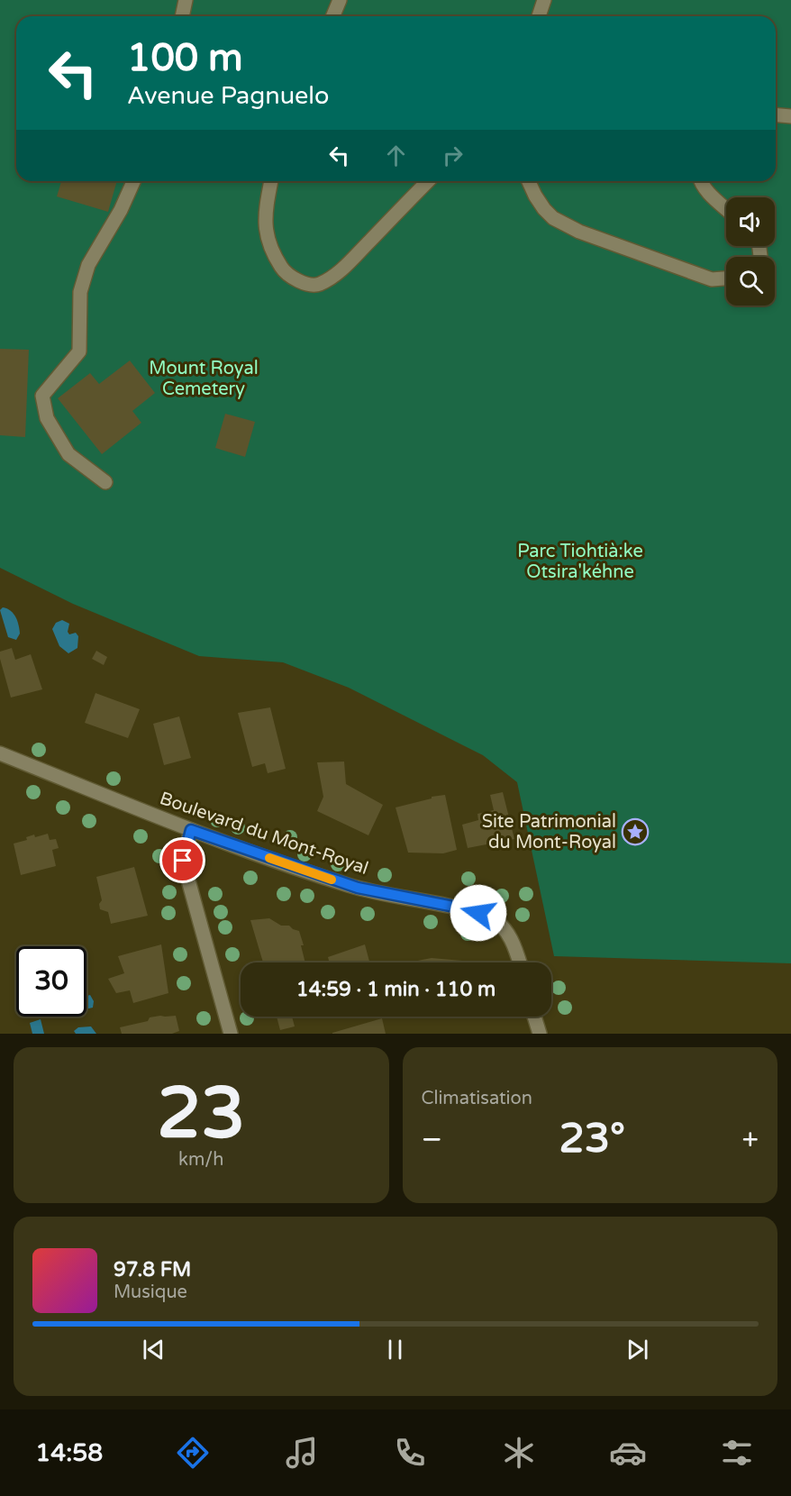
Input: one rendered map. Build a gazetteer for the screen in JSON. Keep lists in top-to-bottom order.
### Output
{
  "streets": {
    "street": ["Boulevard du Mont-Royal"]
  },
  "parks": ["Mount Royal Cemetery", "Parc Tiohtià:ke Otsira'kéhne"],
  "places": {
    "place": ["Site Patrimonial du Mont-Royal"]
  },
  "page": {
    "turn": ["100 m", "Avenue Pagnuelo"],
    "limit": "30",
    "trip": "14:59 · 1 min · 110 m",
    "tile": [
      ["23", "km/h"],
      "Climatisation"
    ],
    "heat": ["−", "23°", "+"],
    "song": ["97.8 FM", "Musique"],
    "tabs": "14:58"
  }
}
